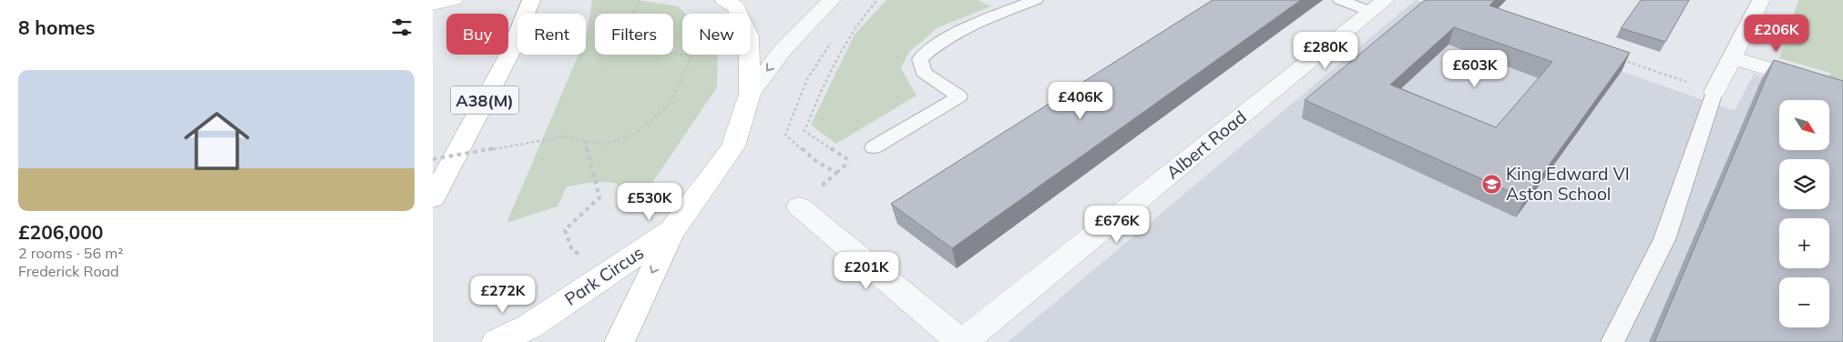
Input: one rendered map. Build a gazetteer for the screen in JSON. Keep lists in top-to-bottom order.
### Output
{
  "streets": {
    "main road": ["A38(M)", "Park Circus"],
    "street": ["Albert Road"]
  },
  "places": {
    "school or university": ["King Edward VI Aston School"]
  },
  "north": "bottom right",
  "page": {
    "heading": "8 homes",
    "chip": [
      "Buy",
      "Rent",
      "Filters",
      "New"
    ],
    "price": [
      "£206K",
      "£280K",
      "£603K",
      "£406K",
      "£530K",
      "£676K",
      "£201K",
      "£272K"
    ],
    "list": [
      {
        "name": "£206,000",
        "note": "2 rooms · 56 m² · Frederick Road"
      }
    ],
    "map_buttons": ["+", "−"]
  }
}
